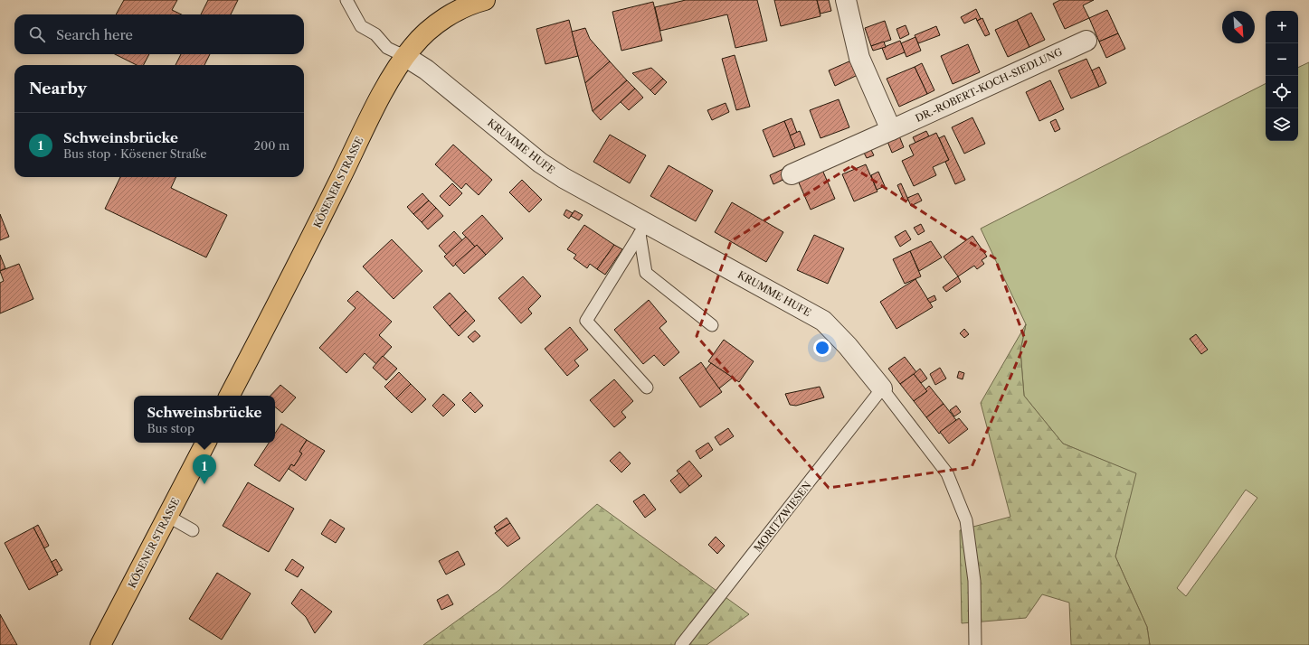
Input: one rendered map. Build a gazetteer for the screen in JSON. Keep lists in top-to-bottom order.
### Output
{
  "streets": {
    "main road": ["KÖSENER STRASSE"],
    "street": ["DR.-ROBERT-KOCH-SIEDLUNG", "KRUMME HUFE"],
    "lane": ["MORITZWIESEN"]
  },
  "crossings": [
    ["KRUMME HUFE", "KÖSENER STRASSE"],
    ["KRUMME HUFE", "MORITZWIESEN"]
  ],
  "north": "bottom right",
  "page": {
    "map_buttons": ["+", "−"],
    "search": "Search here",
    "heading": "Nearby",
    "list": [
      {
        "mark": "1",
        "name": "Schweinsbrücke",
        "note": "Bus stop · Kösener Straße",
        "value": "200 m"
      }
    ],
    "popup": ["Schweinsbrücke", "Bus stop"],
    "pins": "1"
  }
}
